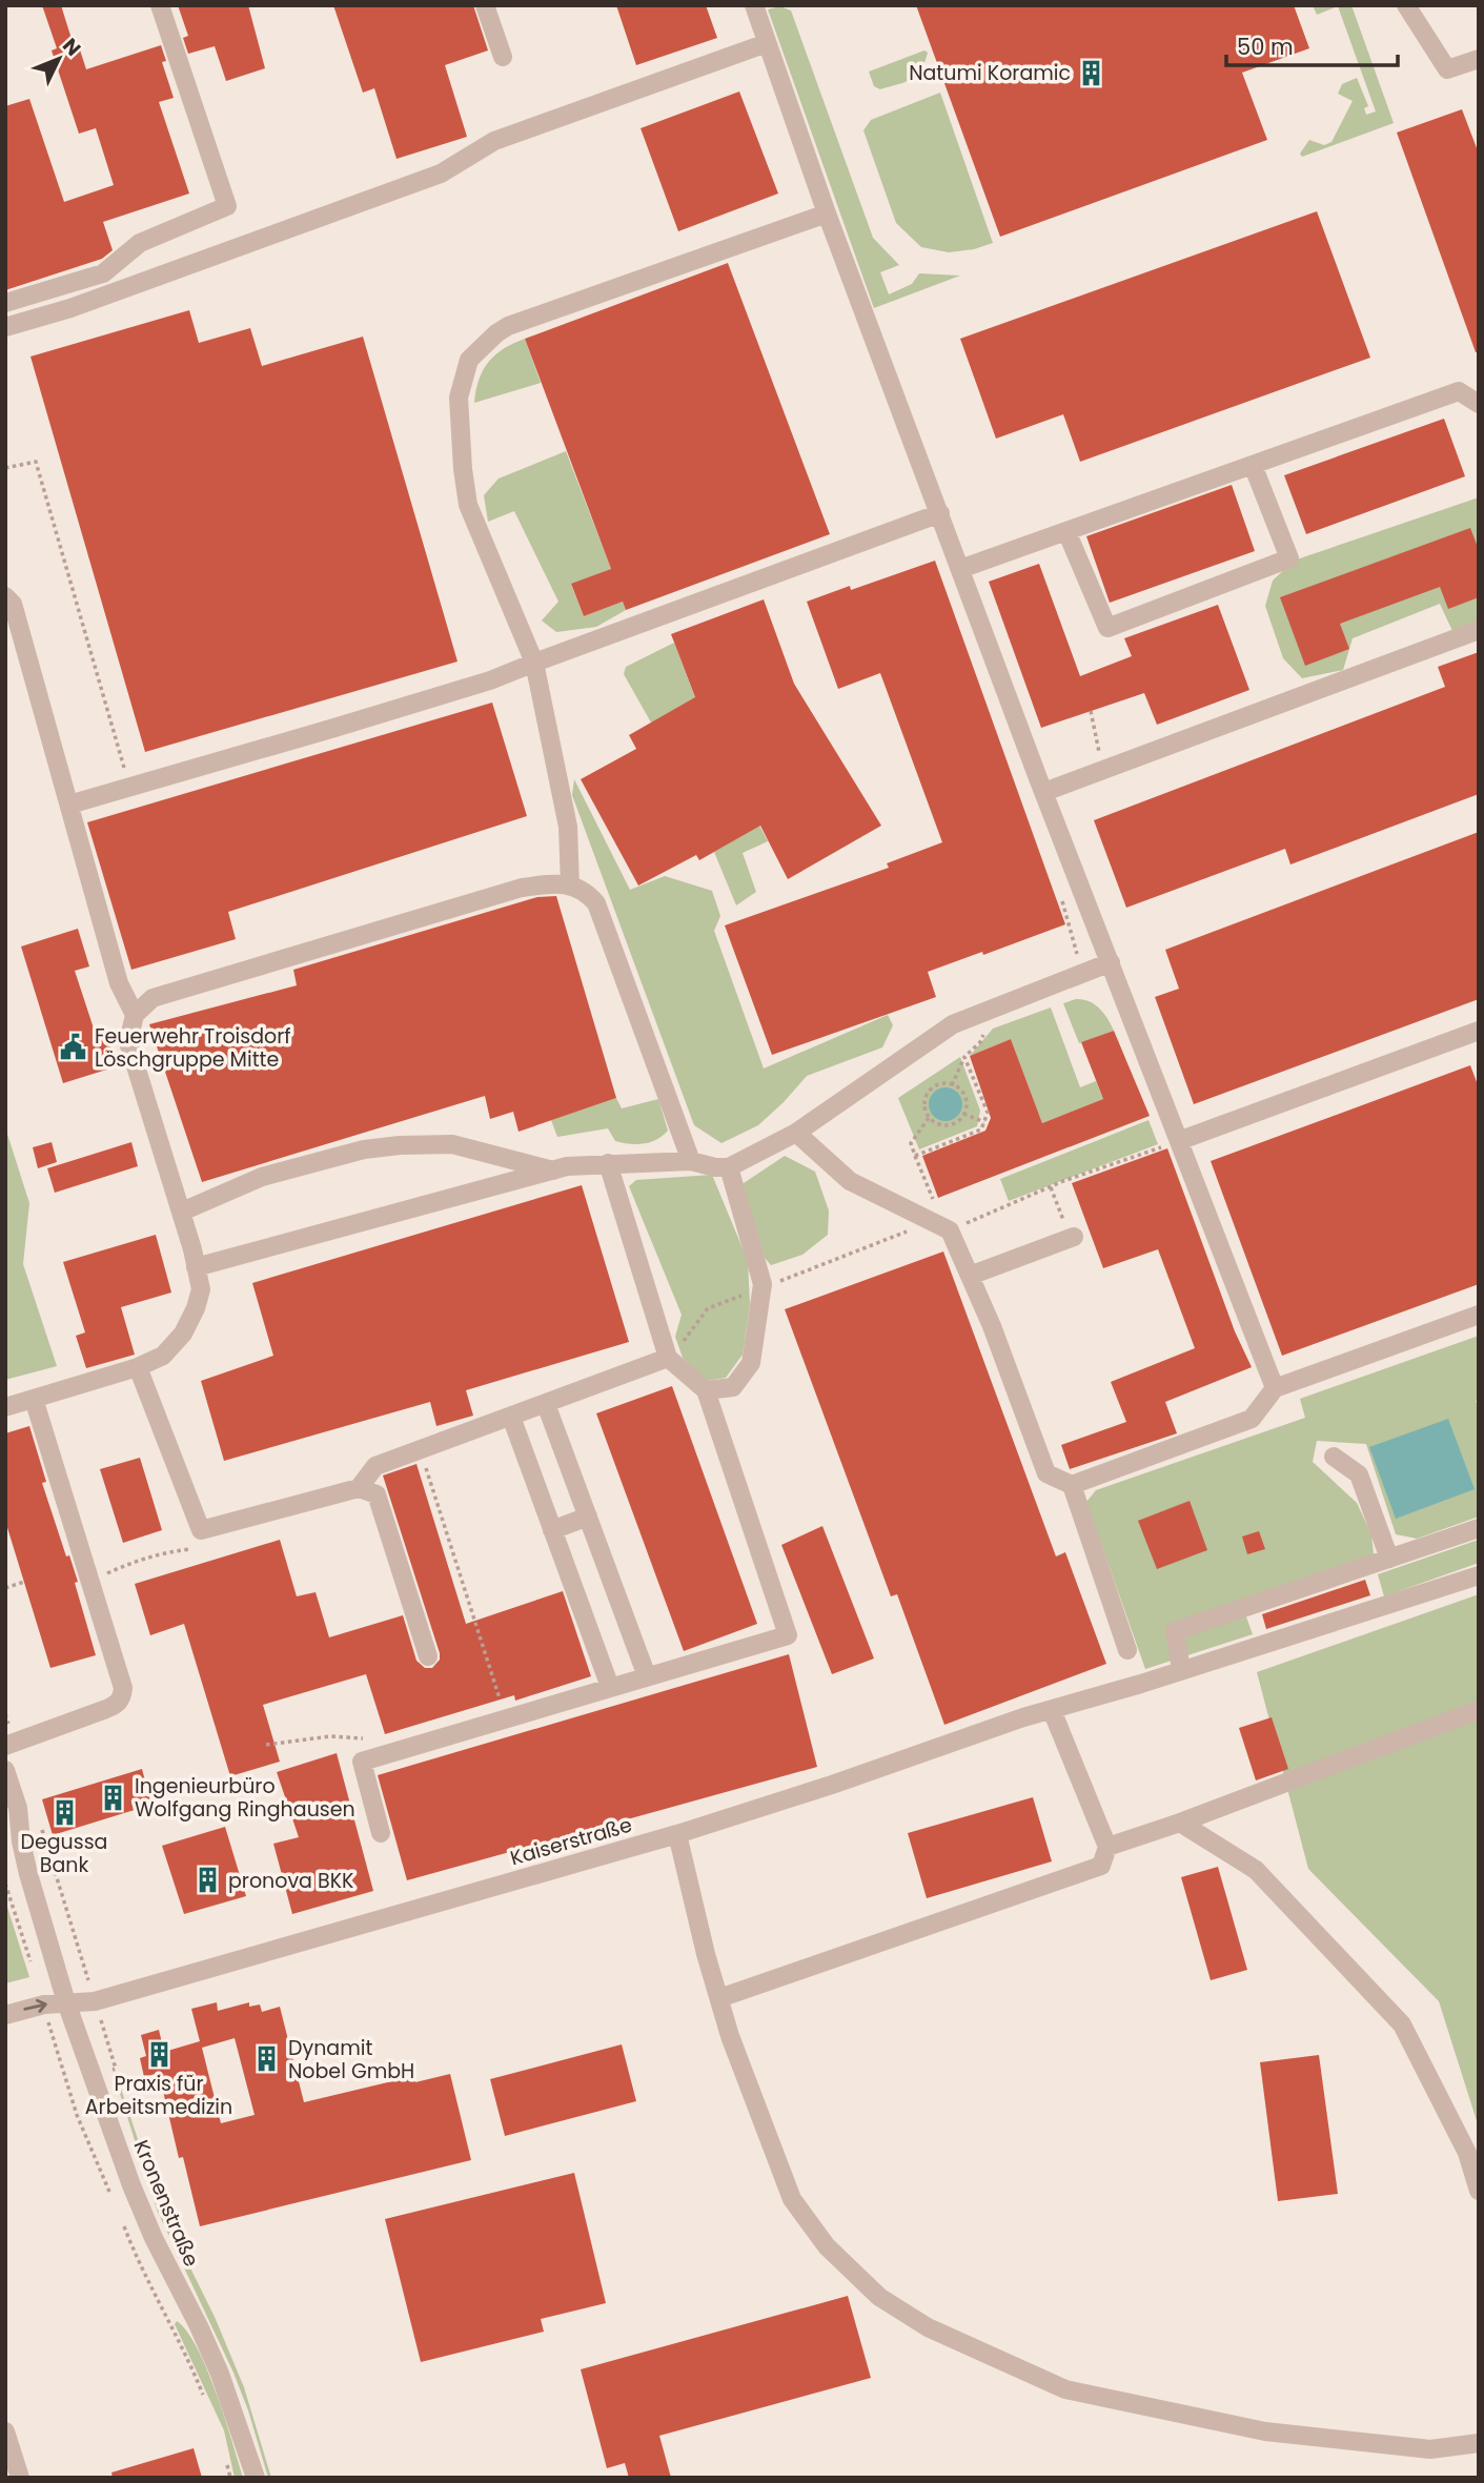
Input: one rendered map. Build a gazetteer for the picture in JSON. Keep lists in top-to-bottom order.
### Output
{
  "streets": {
    "street": ["Kaiserstraße", "Kronenstraße"]
  },
  "crossings": [
    ["Kaiserstraße", "Kronenstraße"]
  ],
  "places": {
    "building": [
      "Natumi Koramic",
      "Ingenieurbüro Wolfgang Ringhausen",
      "Degussa Bank",
      "pronova BKK",
      "Praxis für Arbeitsmedizin",
      "Dynamit Nobel GmbH"
    ],
    "public building": ["Feuerwehr Troisdorf Löschgruppe Mitte"]
  },
  "scale_bar": "50 m",
  "north": "top right"
}
